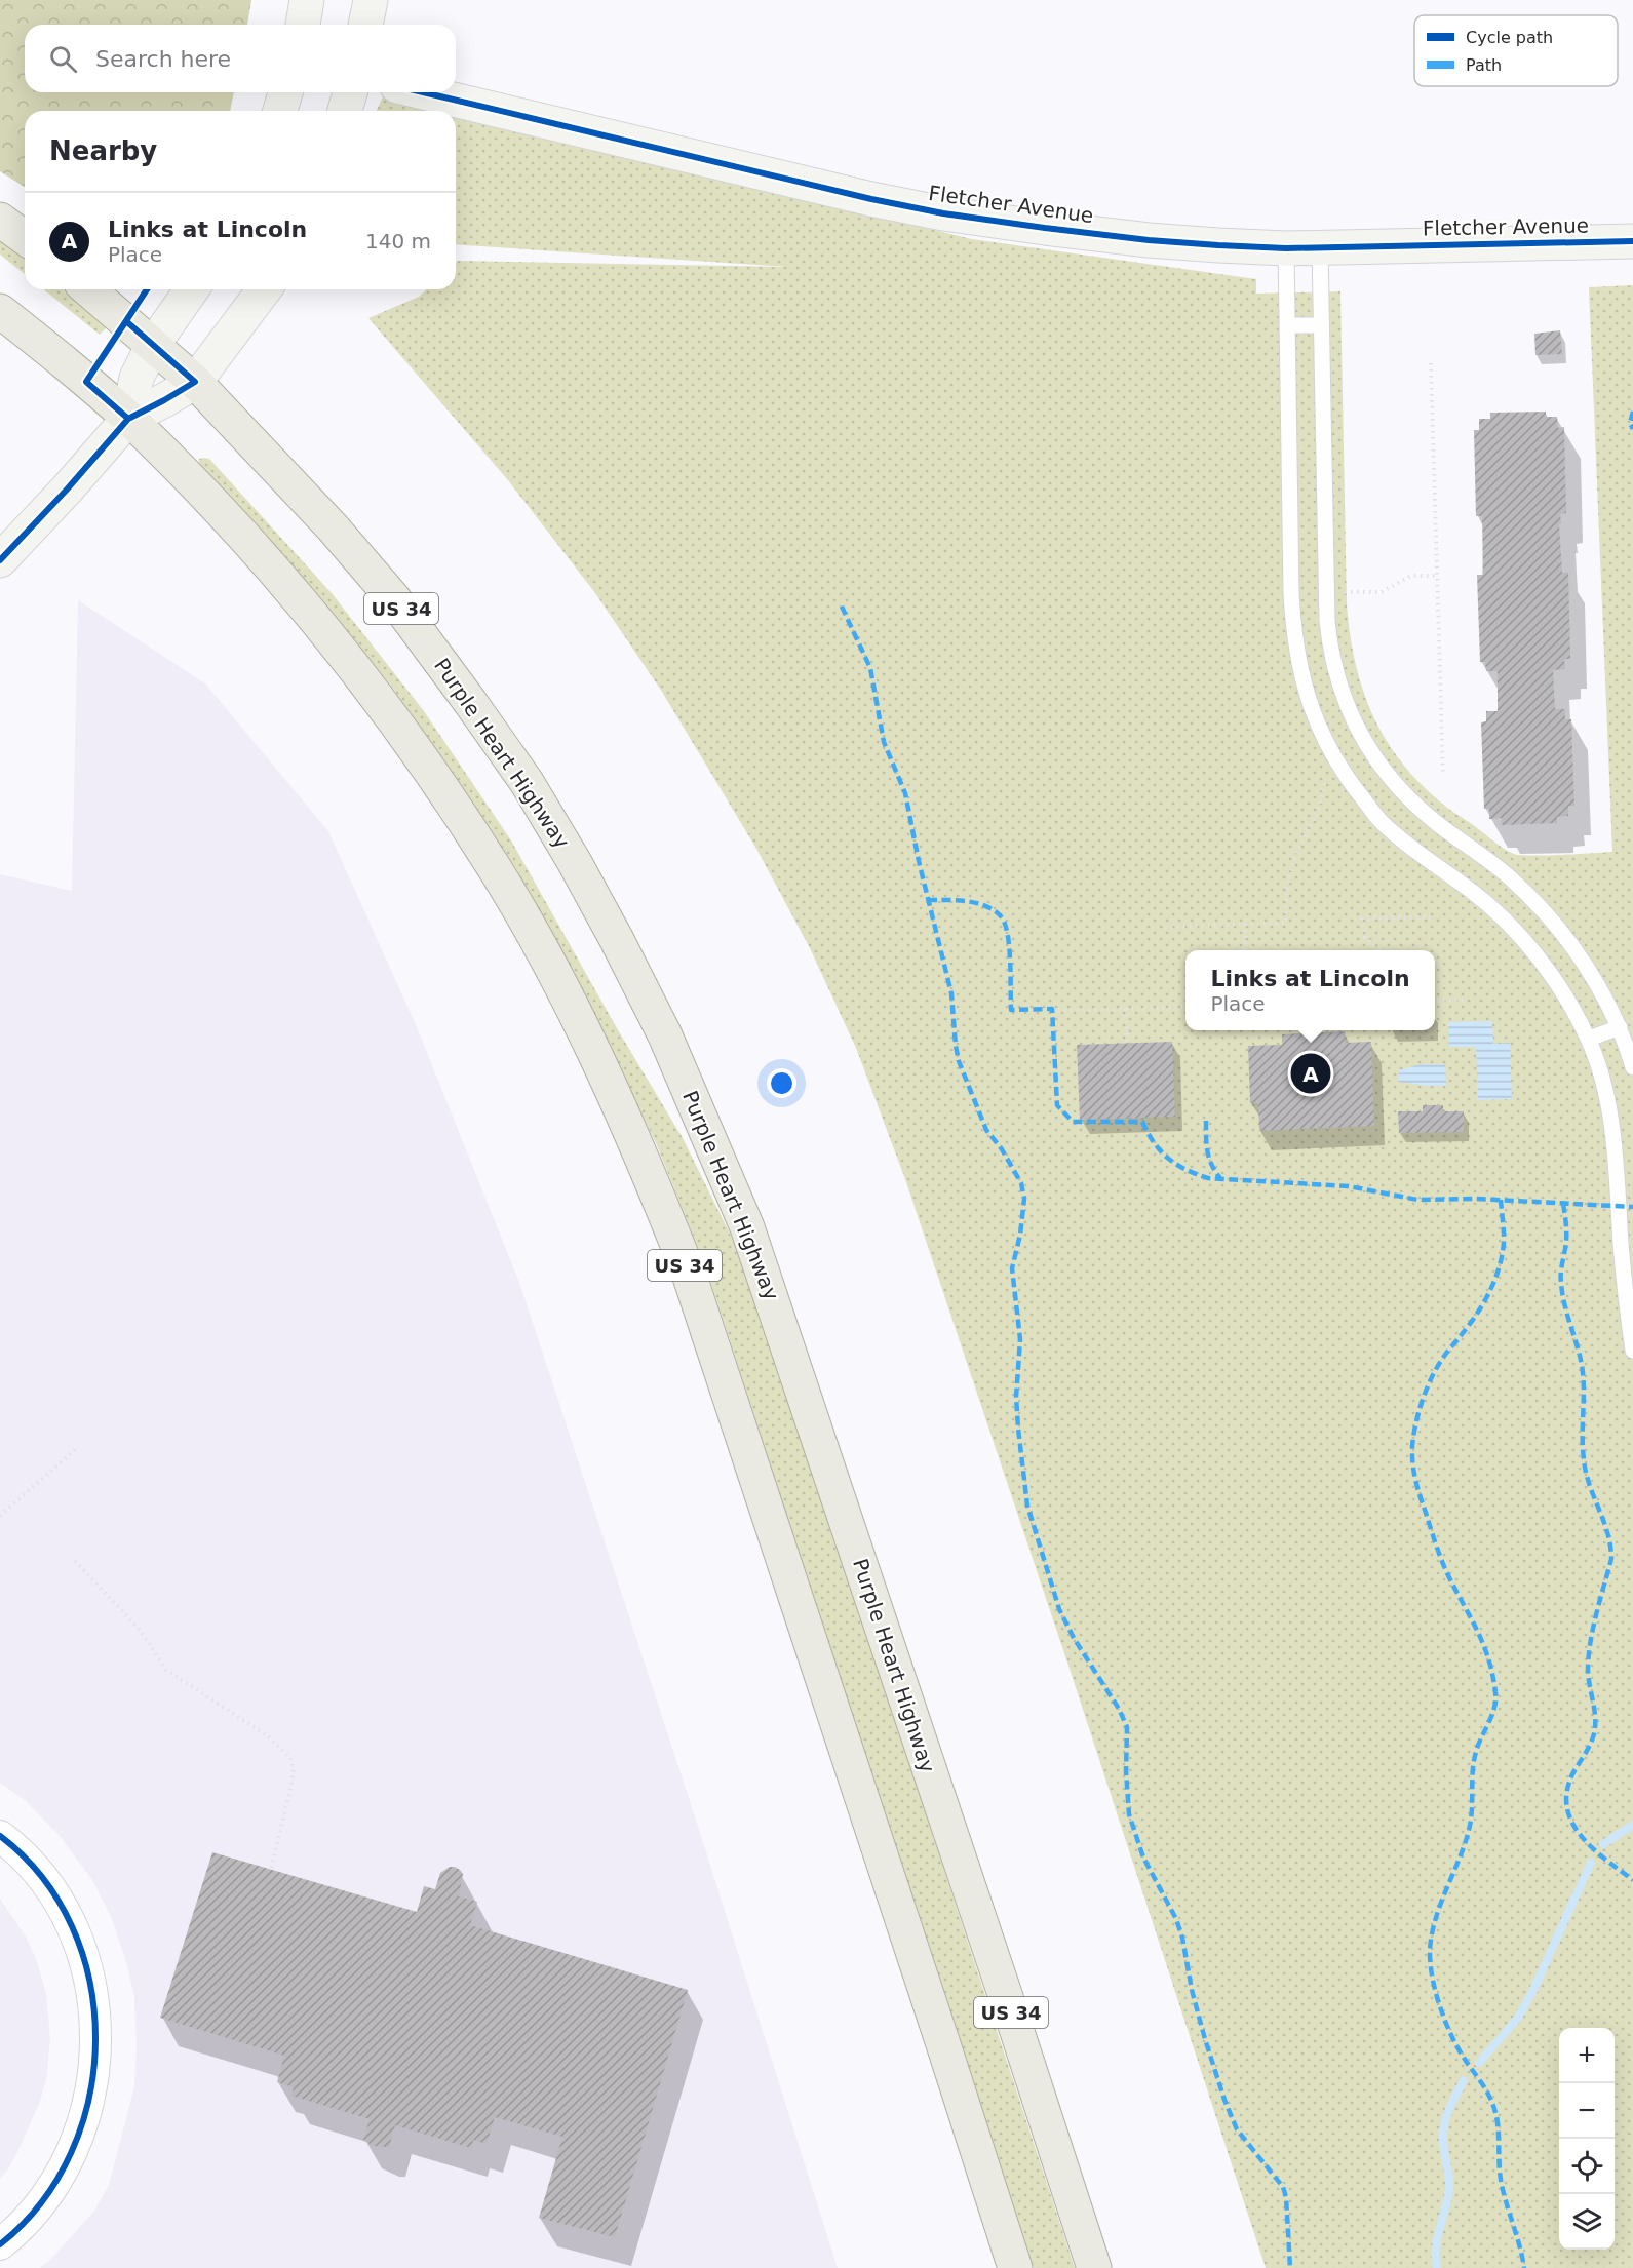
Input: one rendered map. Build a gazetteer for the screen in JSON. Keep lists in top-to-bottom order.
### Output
{
  "streets": {
    "main road": ["US 34", "Purple Heart Highway"],
    "street": ["Fletcher Avenue"]
  },
  "legend": ["Cycle path", "Path"],
  "page": {
    "search": "Search here",
    "heading": "Nearby",
    "list": [
      {
        "mark": "A",
        "name": "Links at Lincoln",
        "note": "Place",
        "value": "140 m"
      }
    ],
    "popup": ["Links at Lincoln", "Place"],
    "pins": "A",
    "map_buttons": ["+", "−"]
  }
}
